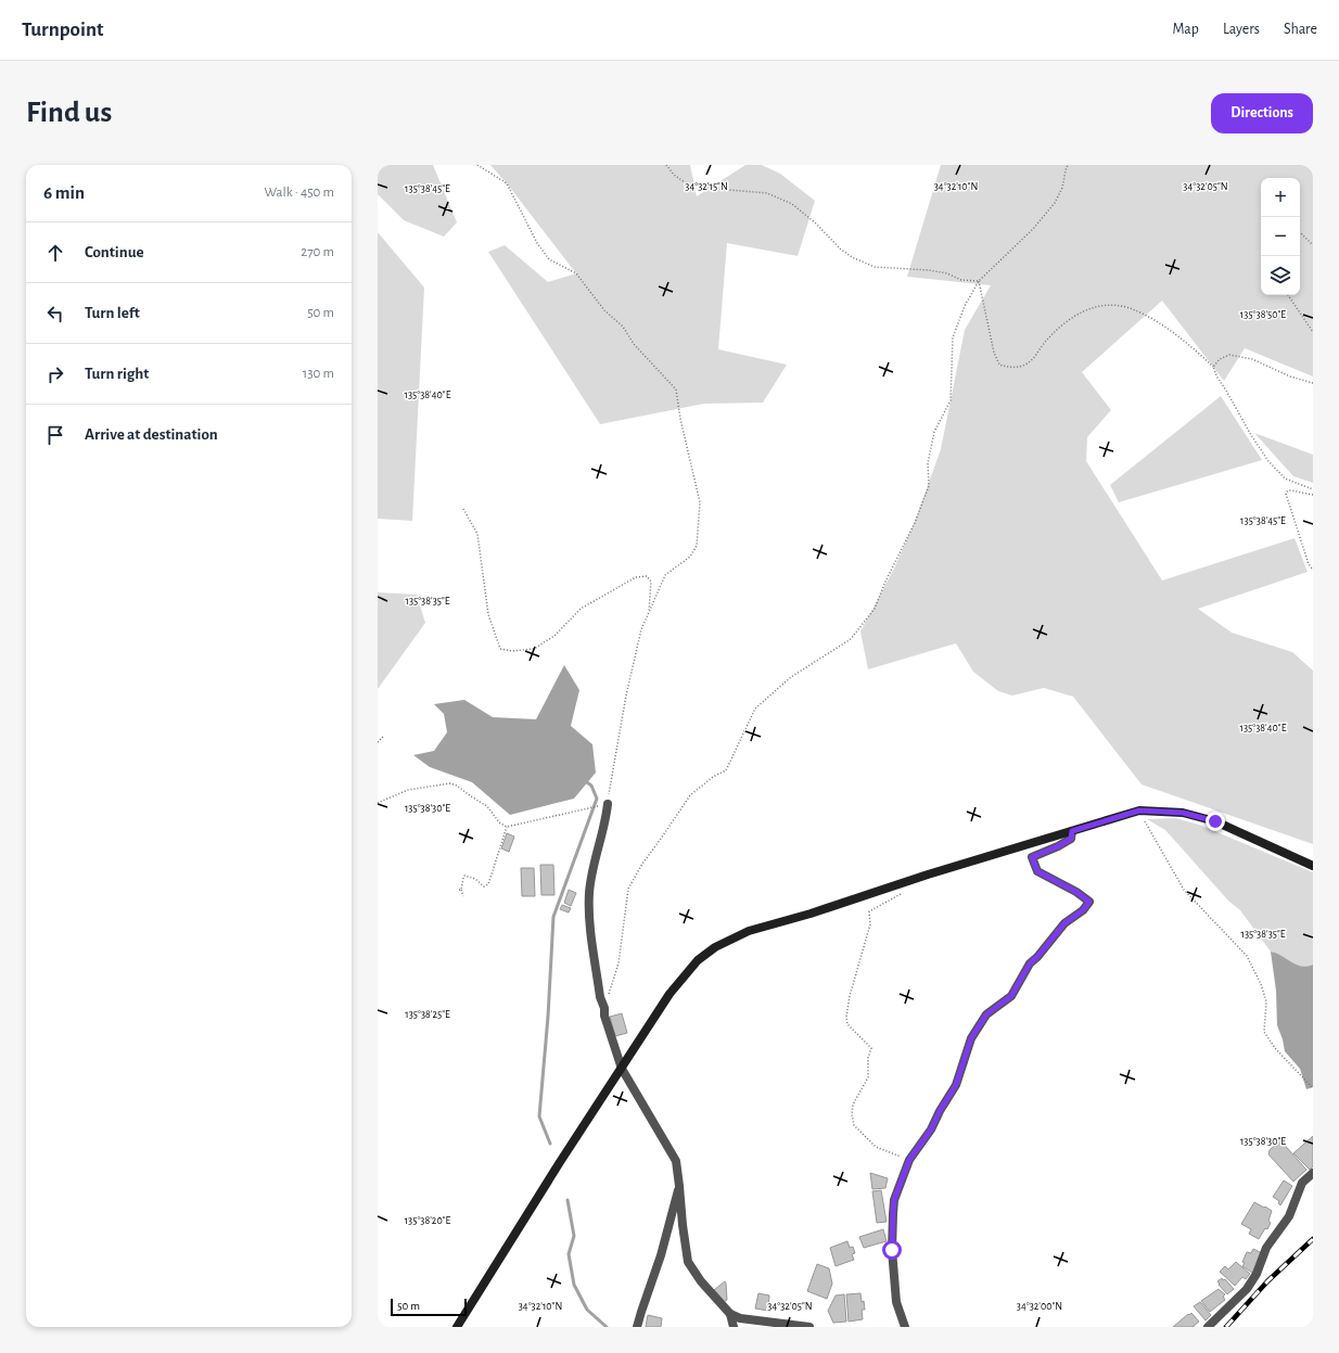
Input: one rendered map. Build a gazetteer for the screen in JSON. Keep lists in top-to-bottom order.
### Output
{
  "scale_bar": "50 m",
  "page": {
    "header": "Turnpoint",
    "nav": ["Map", "Layers", "Share"],
    "buttons": "Directions",
    "title": "Find us",
    "heading": ["6 min", "Walk · 450 m"],
    "map_buttons": ["+", "−"],
    "list": [
      ["Continue", "270 m"],
      ["Turn left", "50 m"],
      ["Turn right", "130 m"],
      "Arrive at destination"
    ],
    "scale": "50 m"
  },
  "coordinates": [
    "34°32'15\"N",
    "34°32'10\"N",
    "34°32'05\"N",
    "135°38'45\"E",
    "135°38'50\"E",
    "135°38'40\"E",
    "135°38'35\"E",
    "135°38'30\"E",
    "135°38'25\"E",
    "135°38'20\"E",
    "34°32'00\"N"
  ]
}
